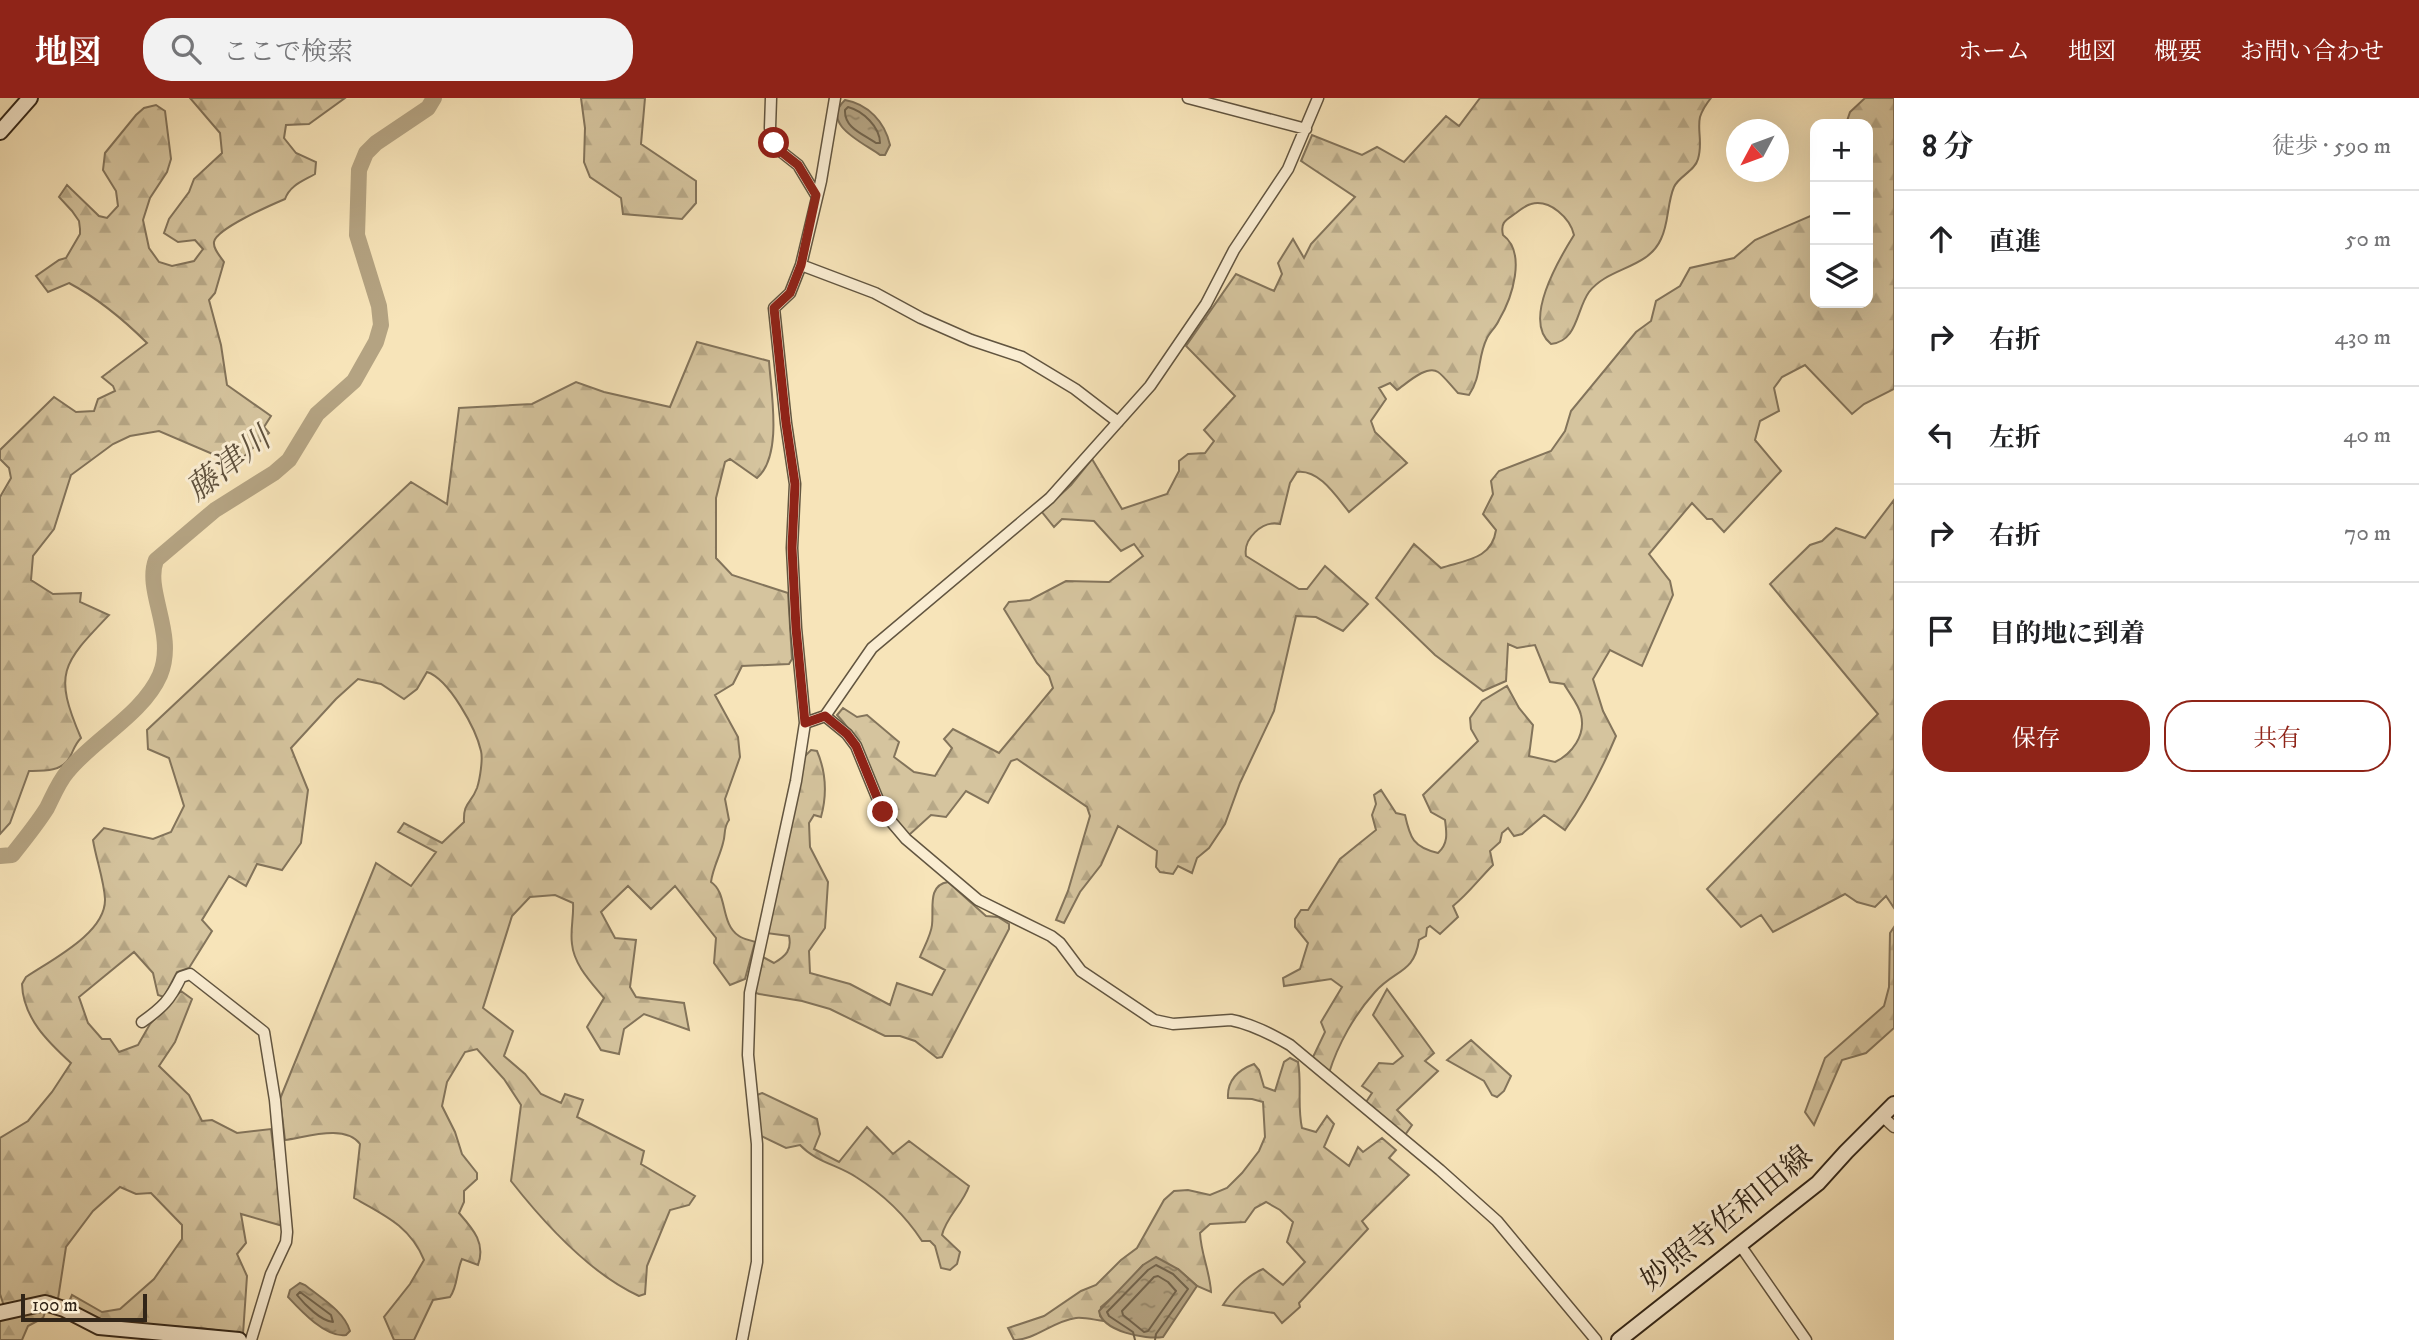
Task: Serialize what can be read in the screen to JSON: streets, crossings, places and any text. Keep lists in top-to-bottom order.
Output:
{
  "streets": {
    "main road": ["妙照寺佐和田線"]
  },
  "water": ["藤津川"],
  "scale_bar": "100 m",
  "north": "bottom left",
  "page": {
    "header": "地図",
    "search": "ここで検索",
    "nav": [
      "ホーム",
      "地図",
      "概要",
      "お問い合わせ"
    ],
    "heading": ["8 分", "徒歩 · 590 m"],
    "map_buttons": ["+", "−"],
    "list": [
      ["直進", "50 m"],
      ["右折", "430 m"],
      ["左折", "40 m"],
      ["右折", "70 m"],
      "目的地に到着"
    ],
    "buttons": ["保存", "共有"],
    "scale": "100 m"
  }
}
